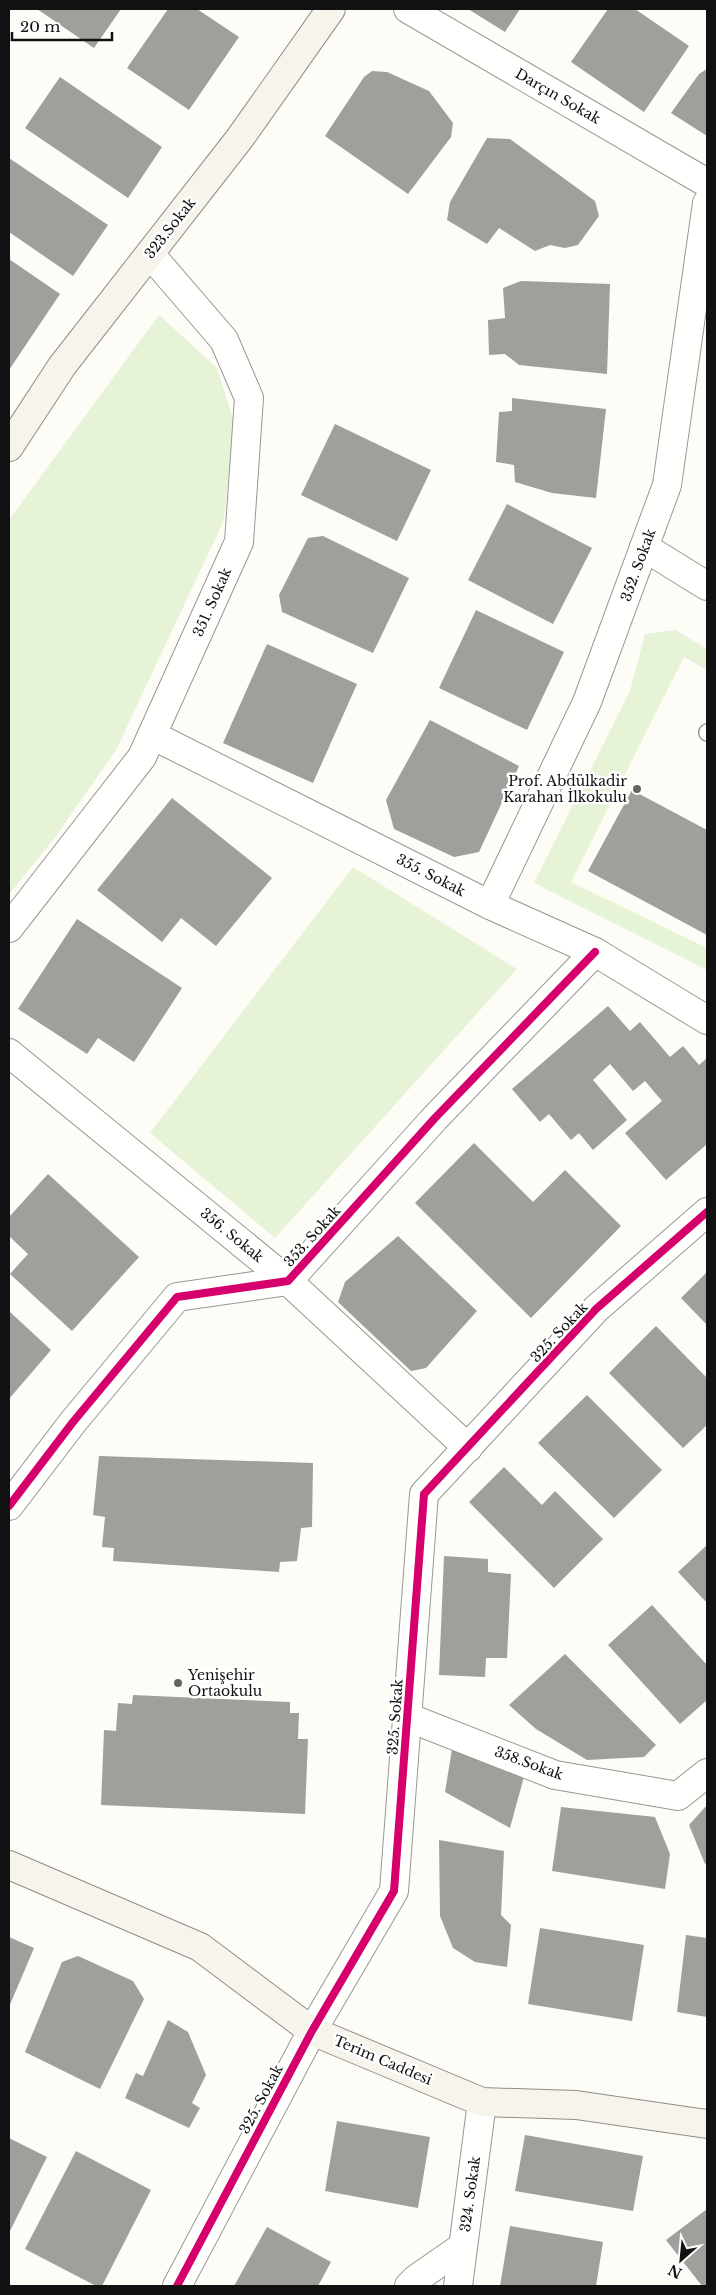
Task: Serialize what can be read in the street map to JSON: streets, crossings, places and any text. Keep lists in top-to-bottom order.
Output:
{
  "streets": {
    "street": [
      "Darçın Sokak",
      "323.Sokak",
      "352. Sokak",
      "351. Sokak",
      "355. Sokak",
      "356. Sokak",
      "353. Sokak",
      "325. Sokak",
      "358.Sokak",
      "Terim Caddesi",
      "324. Sokak"
    ]
  },
  "crossings": [
    ["323.Sokak", "351. Sokak"],
    ["352. Sokak", "355. Sokak"],
    ["351. Sokak", "355. Sokak"],
    ["355. Sokak", "353. Sokak"],
    ["356. Sokak", "353. Sokak"],
    ["356. Sokak", "325. Sokak"],
    ["325. Sokak", "358.Sokak"],
    ["325. Sokak", "Terim Caddesi"],
    ["Terim Caddesi", "324. Sokak"]
  ],
  "places": ["Prof. Abdülkadir Karahan İlkokulu", "Yenişehir Ortaokulu"],
  "scale_bar": "20 m",
  "north": "bottom left"
}
